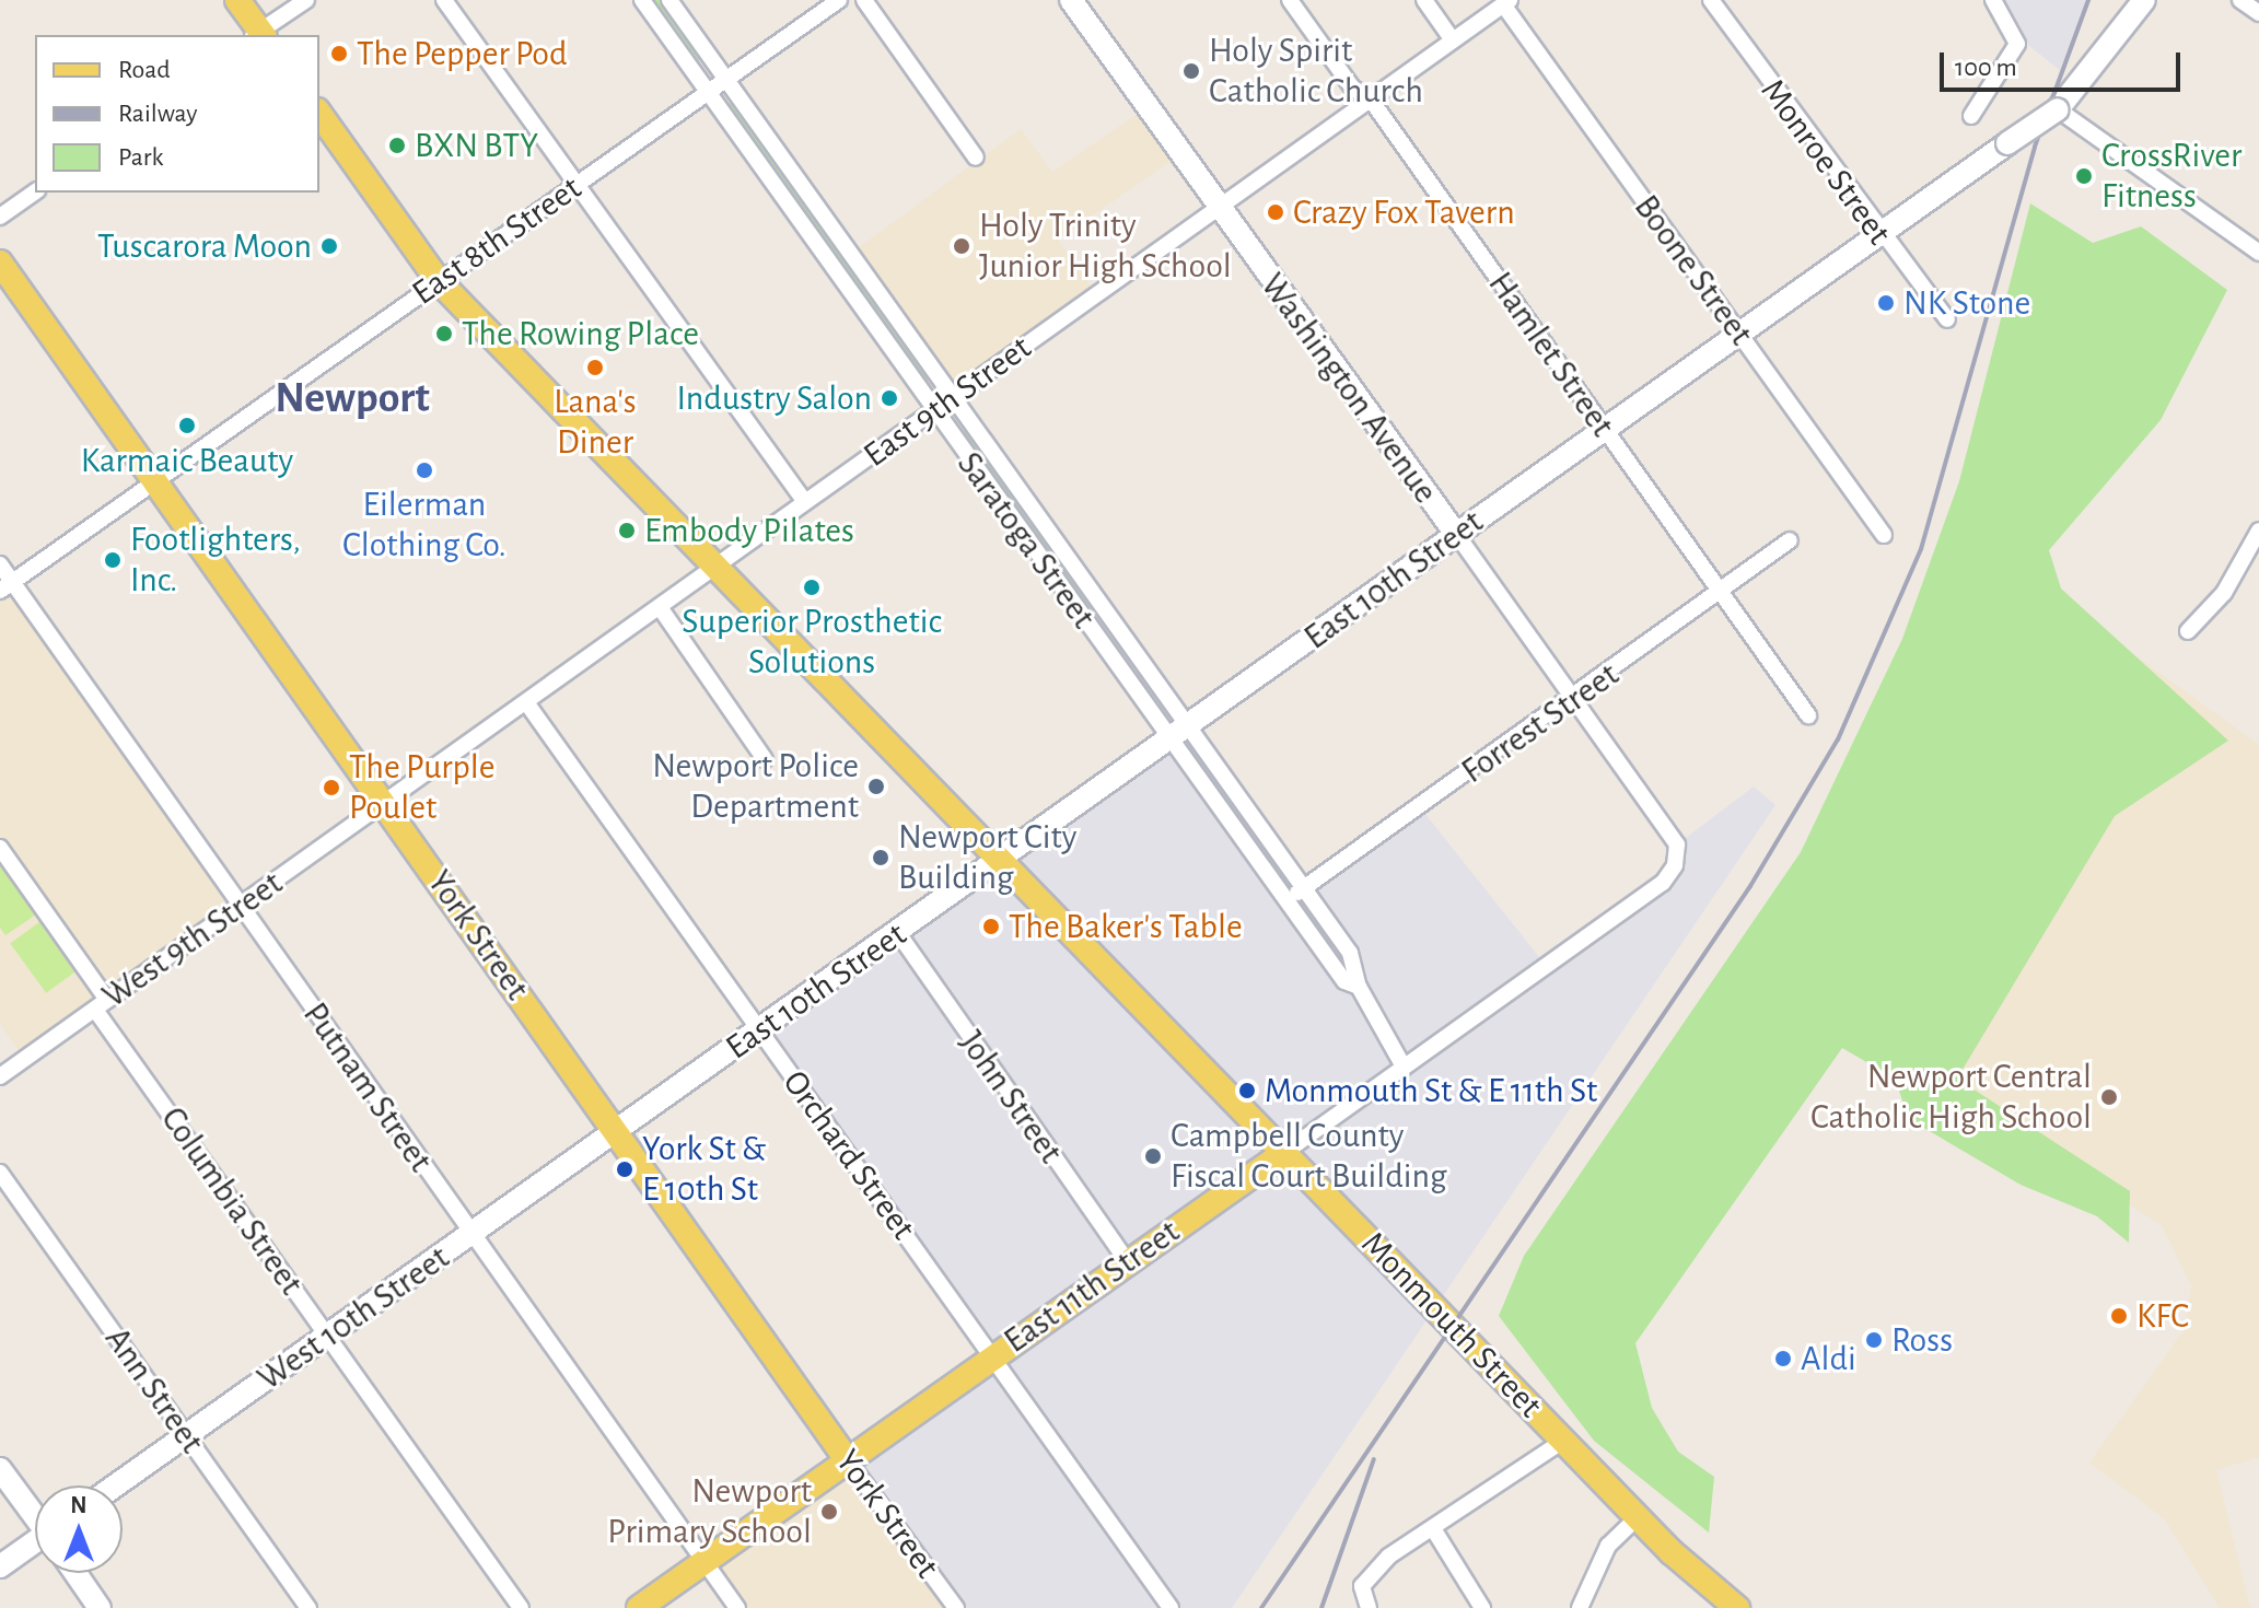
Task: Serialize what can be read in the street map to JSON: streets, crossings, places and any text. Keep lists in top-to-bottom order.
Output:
{
  "streets": {
    "main road": [
      "Washington Avenue",
      "East 10th Street",
      "York Street",
      "East 11th Street",
      "West 10th Street",
      "Monmouth Street"
    ],
    "street": [
      "Monroe Street",
      "East 8th Street",
      "Boone Street",
      "Hamlet Street",
      "East 9th Street",
      "Saratoga Street",
      "Forrest Street",
      "West 9th Street",
      "Putnam Street",
      "John Street",
      "Orchard Street",
      "Columbia Street",
      "Ann Street"
    ]
  },
  "crossings": [
    ["Monroe Street", "East 10th Street"],
    ["East 8th Street", "Saratoga Street"],
    ["East 8th Street", "York Street"],
    ["East 8th Street", "Putnam Street"],
    ["East 8th Street", "Monmouth Street"],
    ["Boone Street", "East 9th Street"],
    ["Boone Street", "East 10th Street"],
    ["Hamlet Street", "East 9th Street"],
    ["Hamlet Street", "East 10th Street"],
    ["Hamlet Street", "Forrest Street"],
    ["Washington Avenue", "East 9th Street"],
    ["Washington Avenue", "East 10th Street"],
    ["Washington Avenue", "Forrest Street"],
    ["Washington Avenue", "East 11th Street"],
    ["East 9th Street", "Saratoga Street"],
    ["East 9th Street", "York Street"],
    ["East 9th Street", "West 9th Street"],
    ["East 9th Street", "Orchard Street"],
    ["East 9th Street", "Monmouth Street"],
    ["Saratoga Street", "East 10th Street"],
    ["Saratoga Street", "Forrest Street"],
    ["Saratoga Street", "East 11th Street"],
    ["East 10th Street", "York Street"],
    ["East 10th Street", "John Street"],
    ["East 10th Street", "Orchard Street"],
    ["East 10th Street", "West 10th Street"],
    ["East 10th Street", "Monmouth Street"],
    ["York Street", "West 9th Street"],
    ["York Street", "East 11th Street"],
    ["York Street", "West 10th Street"],
    ["West 9th Street", "Putnam Street"],
    ["West 9th Street", "Columbia Street"],
    ["Putnam Street", "East 11th Street"],
    ["Putnam Street", "West 10th Street"],
    ["John Street", "East 11th Street"],
    ["Orchard Street", "East 11th Street"],
    ["Columbia Street", "West 10th Street"],
    ["East 11th Street", "Monmouth Street"],
    ["West 10th Street", "Ann Street"]
  ],
  "districts": ["Newport"],
  "places": [
    "The Pepper Pod",
    "Holy Spirit Catholic Church",
    "BXN BTY",
    "CrossRiver Fitness",
    "Crazy Fox Tavern",
    "Tuscarora Moon",
    "Holy Trinity Junior High School",
    "NK Stone",
    "The Rowing Place",
    "Lana's Diner",
    "Industry Salon",
    "Karmaic Beauty",
    "Eilerman Clothing Co.",
    "Embody Pilates",
    "Footlighters, Inc.",
    "Superior Prosthetic Solutions",
    "Newport Police Department",
    "The Purple Poulet",
    "Newport City Building",
    "The Baker's Table",
    "Monmouth St & E 11th St",
    "Newport Central Catholic High School",
    "Campbell County Fiscal Court Building",
    "York St & E 10th St",
    "KFC",
    "Ross",
    "Aldi",
    "Newport Primary School"
  ],
  "legend": ["Road", "Railway", "Park"],
  "scale_bar": "100 m",
  "north": "top"
}
